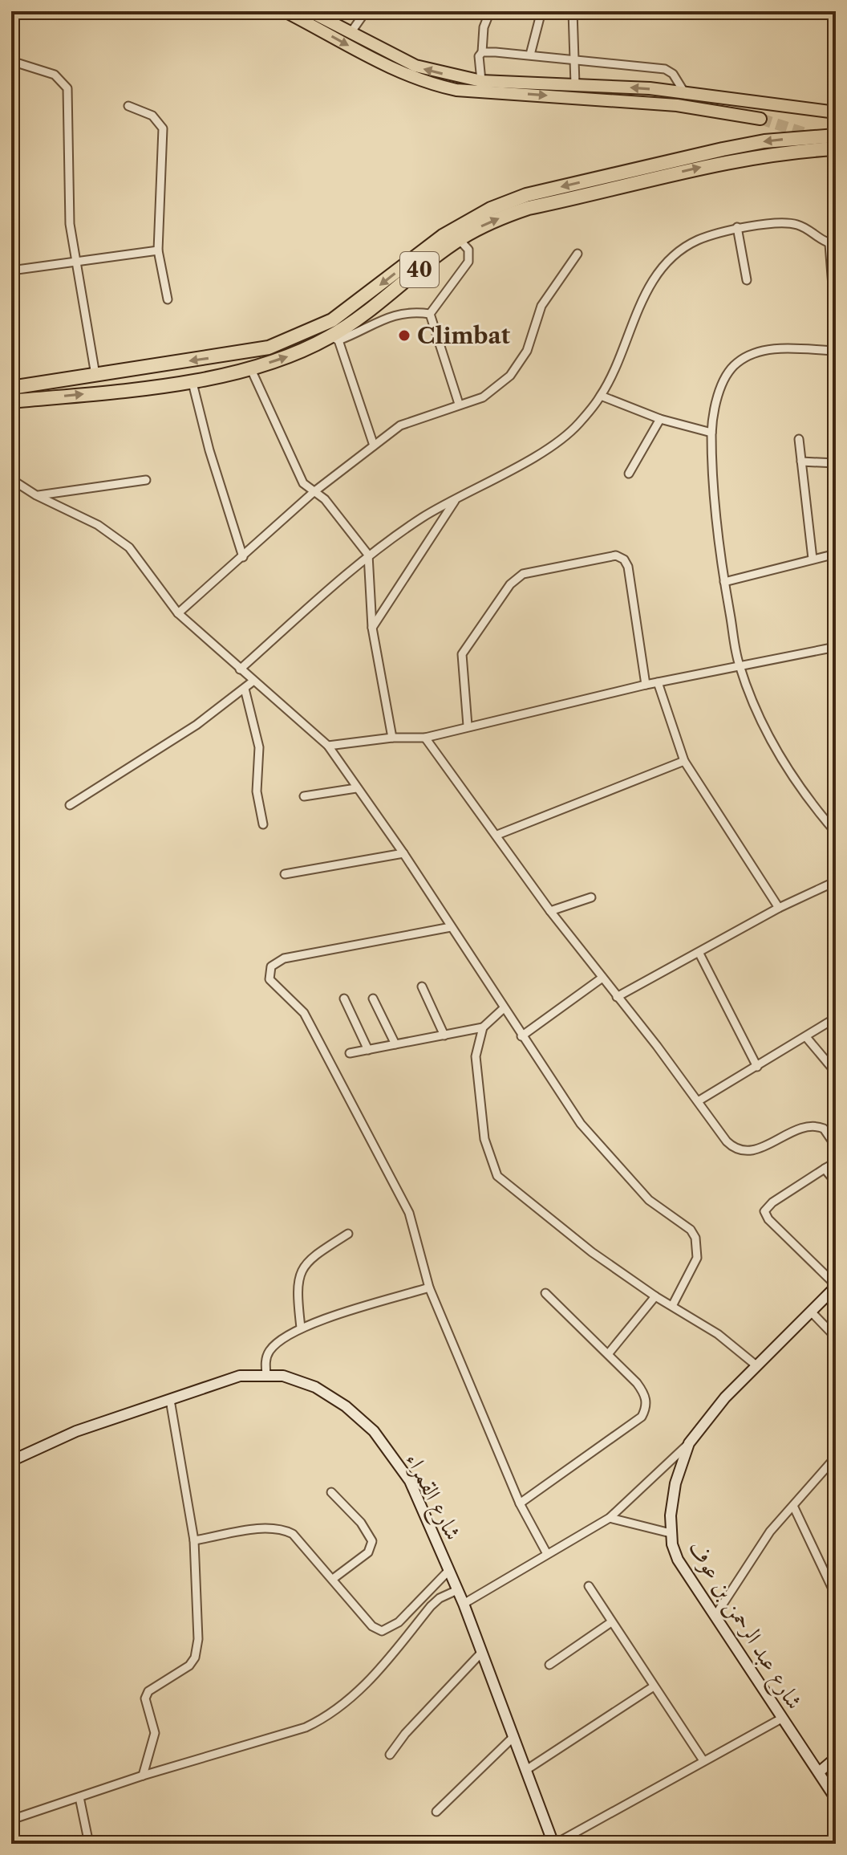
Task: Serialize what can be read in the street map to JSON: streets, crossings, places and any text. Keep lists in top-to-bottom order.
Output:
{
  "streets": {
    "highway": ["40"],
    "street": ["شارع القمراء", "شارع عبد الرحمن بن عوف"]
  },
  "places": ["Climbat"]
}
